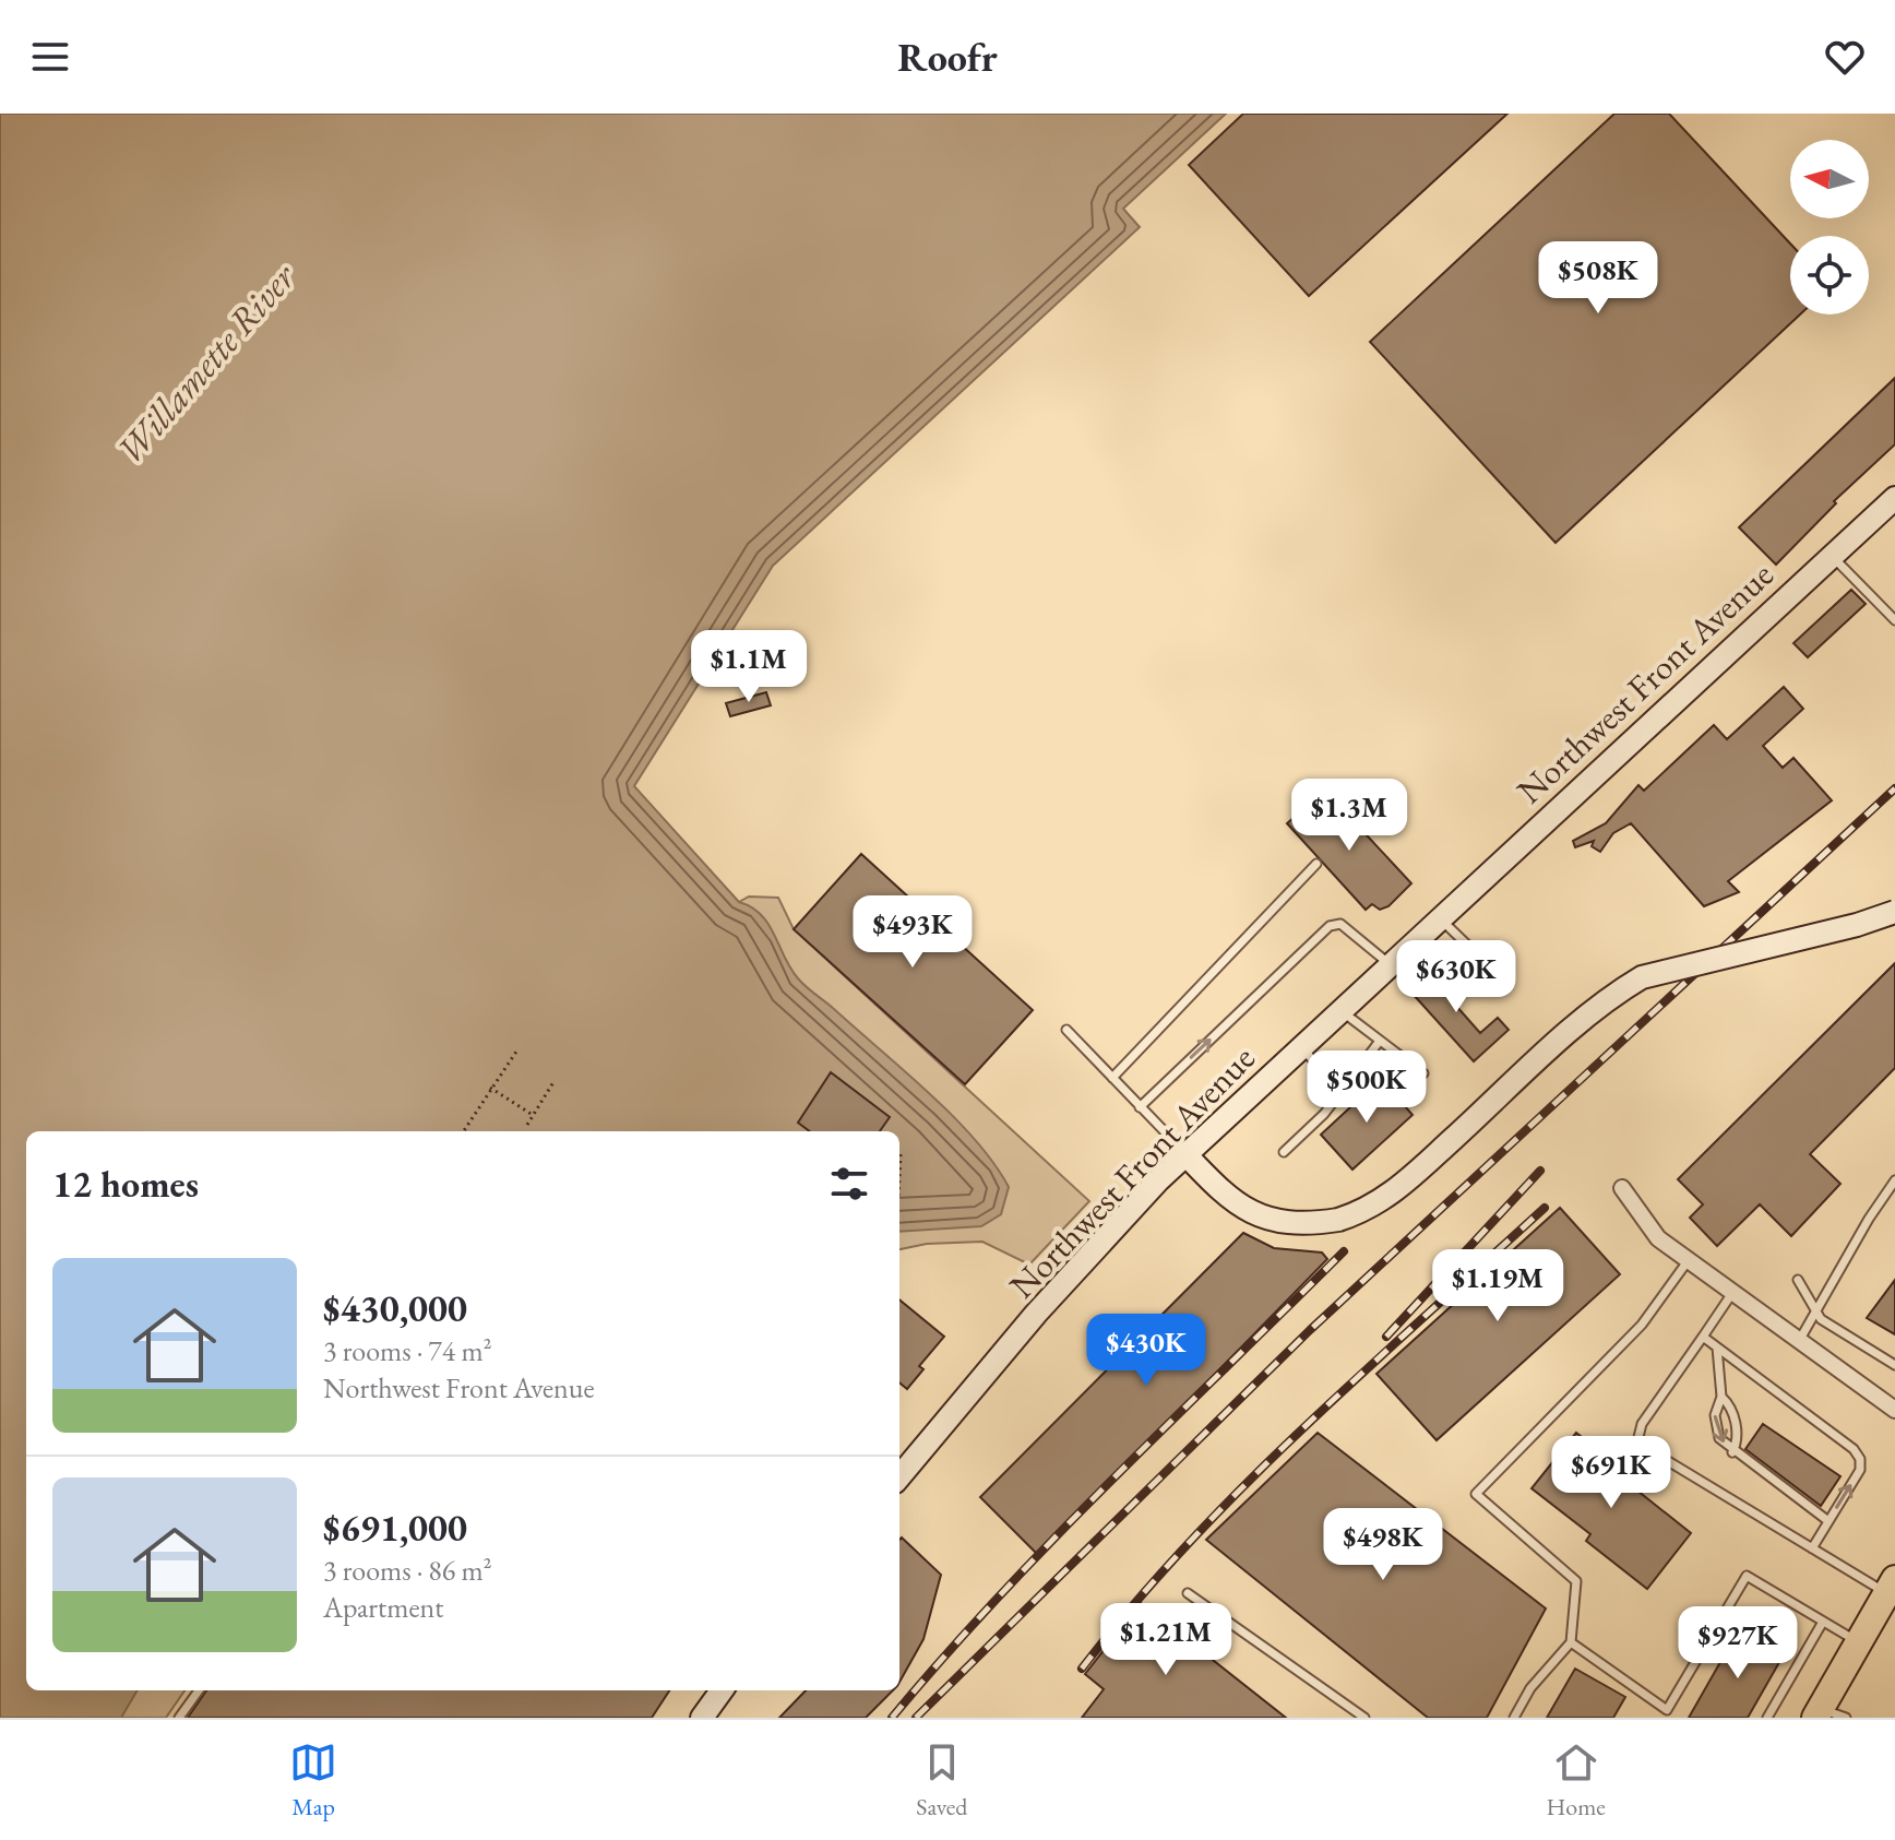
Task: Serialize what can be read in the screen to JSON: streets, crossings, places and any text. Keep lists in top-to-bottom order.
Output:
{
  "streets": {
    "main road": ["Northwest Front Avenue"]
  },
  "water": ["Willamette River"],
  "north": "left",
  "page": {
    "header": "Roofr",
    "price": [
      "$508K",
      "$1.1M",
      "$1.3M",
      "$493K",
      "$630K",
      "$500K",
      "$1.19M",
      "$430K",
      "$691K",
      "$498K",
      "$1.21M",
      "$927K"
    ],
    "heading": "12 homes",
    "list": [
      {
        "name": "$430,000",
        "note": "3 rooms · 74 m² · Northwest Front Avenue"
      },
      {
        "name": "$691,000",
        "note": "3 rooms · 86 m² · Apartment"
      }
    ],
    "tabs": ["Map", "Saved", "Home"]
  }
}
